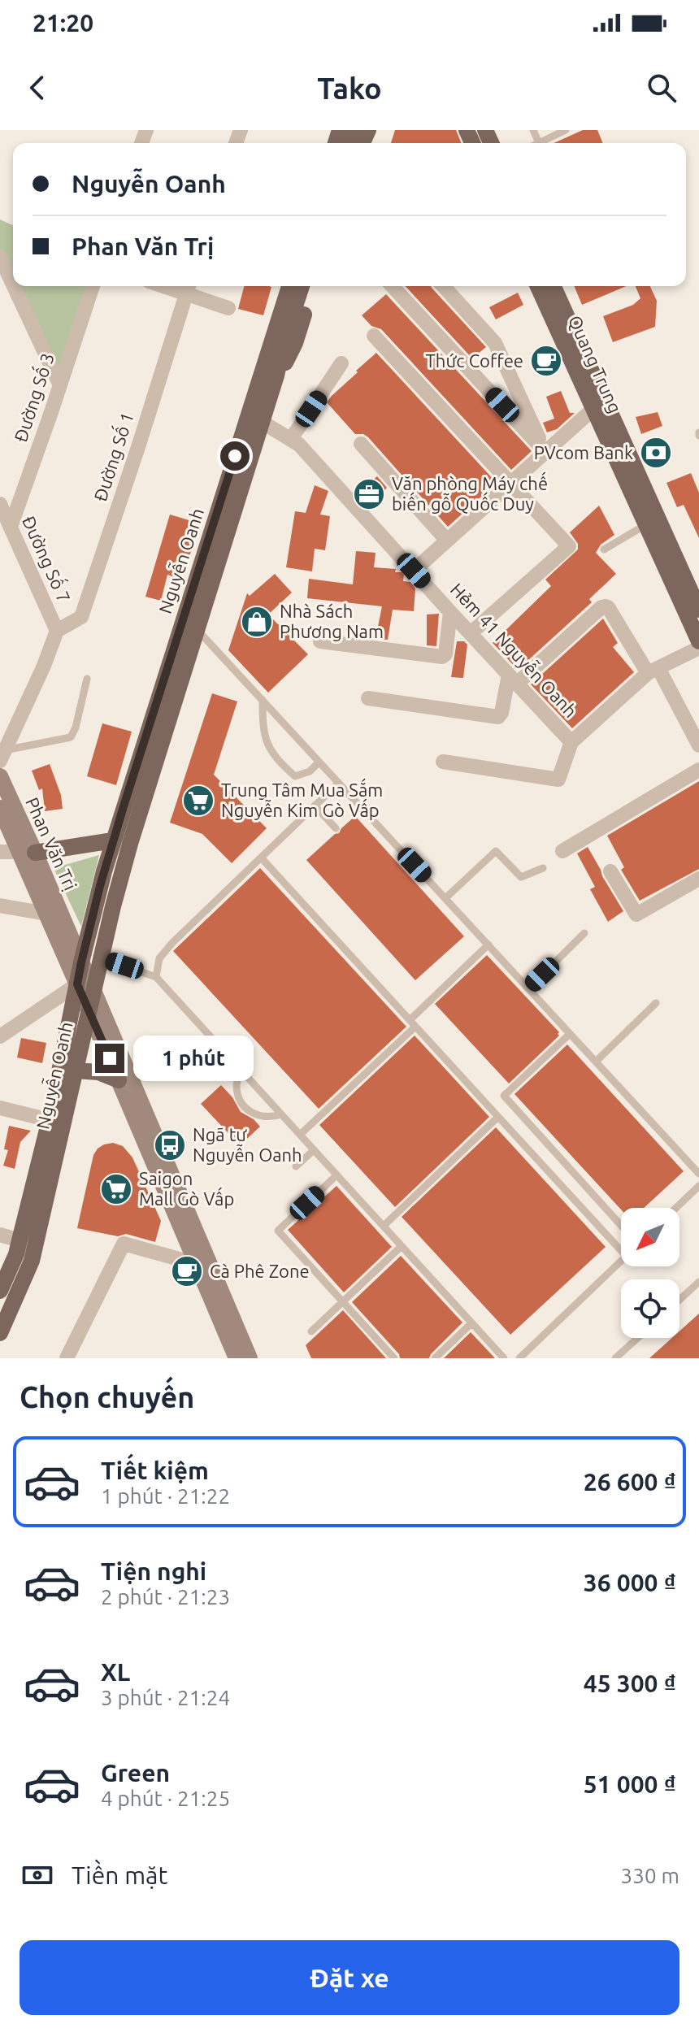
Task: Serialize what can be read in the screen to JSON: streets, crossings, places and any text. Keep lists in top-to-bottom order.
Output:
{
  "streets": {
    "main road": ["Quang Trung", "Nguyễn Oanh", "Phan Văn Trị"],
    "street": [
      "Đường Số 3",
      "Đường Số 1",
      "Đường Số 7",
      "Hẻm 41 Nguyễn Oanh"
    ]
  },
  "crossings": [
    ["Đường Số 3", "Đường Số 7"],
    ["Đường Số 1", "Đường Số 7"],
    ["Nguyễn Oanh", "Hẻm 41 Nguyễn Oanh"],
    ["Nguyễn Oanh", "Phan Văn Trị"]
  ],
  "places": {
    "cafe": ["Thức Coffee", "Cà Phê Zone"],
    "bank": ["PVcom Bank"],
    "office": ["Văn phòng Máy chế biến gỗ Quốc Duy"],
    "shop": ["Nhà Sách Phương Nam"],
    "supermarket": ["Trung Tâm Mua Sắm Nguyễn Kim Gò Vấp", "Saigon Mall Gò Vấp"],
    "bus stop": ["Ngã tư Nguyễn Oanh"]
  },
  "north": "bottom left",
  "page": {
    "status": "21:20",
    "header": "Tako",
    "banner": ["Nguyễn Oanh", "Phan Văn Trị"],
    "bubble": "1 phút",
    "heading": "Chọn chuyến",
    "list": [
      {
        "name": "Tiết kiệm",
        "note": "1 phút · 21:22",
        "value": "26 600 ₫"
      },
      {
        "name": "Tiện nghi",
        "note": "2 phút · 21:23",
        "value": "36 000 ₫"
      },
      {
        "name": "XL",
        "note": "3 phút · 21:24",
        "value": "45 300 ₫"
      },
      {
        "name": "Green",
        "note": "4 phút · 21:25",
        "value": "51 000 ₫"
      }
    ],
    "pay": ["Tiền mặt", "330 m"],
    "buttons": "Đặt xe"
  }
}
